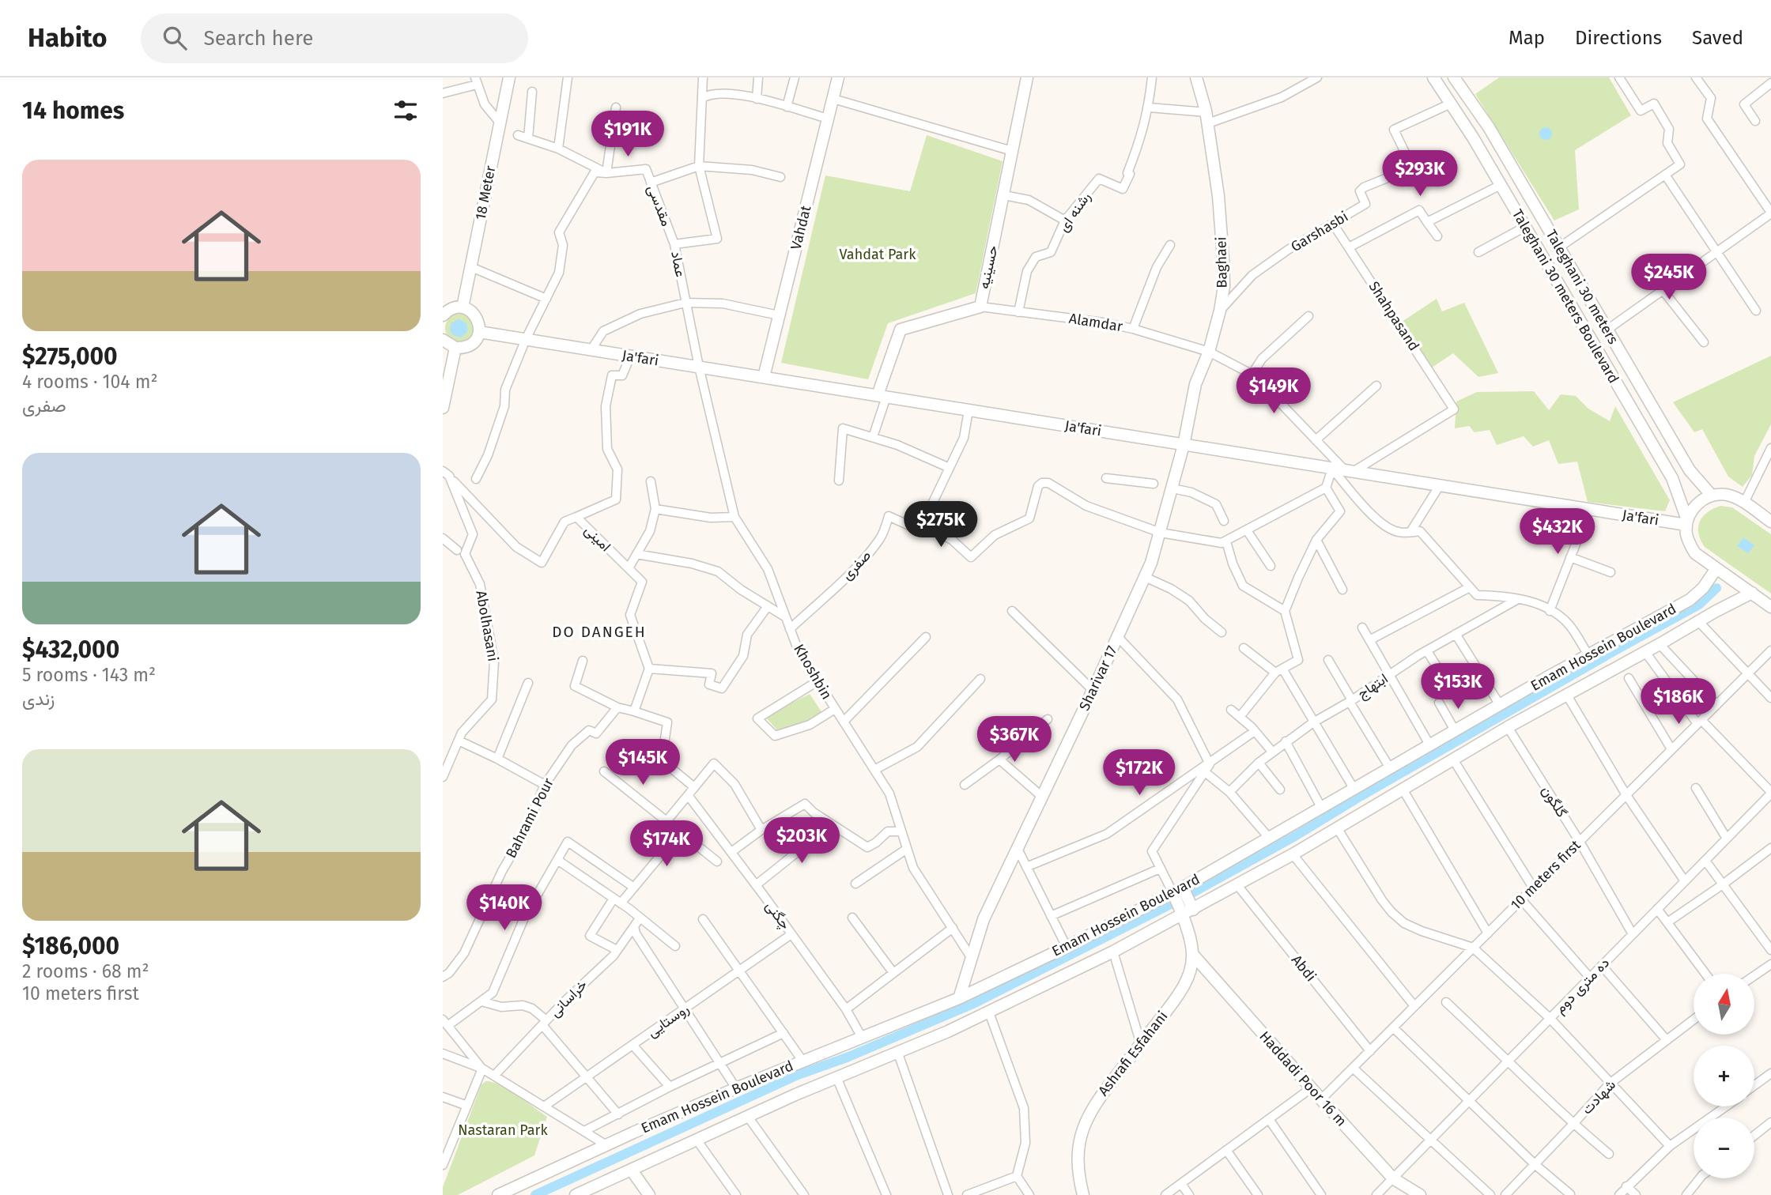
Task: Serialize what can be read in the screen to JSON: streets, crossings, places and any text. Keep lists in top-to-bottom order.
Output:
{
  "streets": {
    "main road": [
      "18 Meter",
      "Vahdat",
      "Baghaei",
      "حسینیه",
      "Taleghani 30 meters",
      "Taleghani 30 meters Boulevard",
      "Ja'fari",
      "Emam Hossein Boulevard",
      "Sharivar 17",
      "Ashrafi Esfahani",
      "Haddadi Poor 16 m"
    ],
    "street": [
      "مقدسی",
      "رشنه ای",
      "Garshasbi",
      "عماد",
      "Shahpasand",
      "Alamdar",
      "امینی",
      "صفری",
      "Abolhasani",
      "Khoshbin",
      "ابتهاج",
      "گلگون",
      "Bahrami Pour",
      "10 meters first",
      "چگنی",
      "Abdi",
      "ده متری دوم",
      "خراسانی",
      "روستایی",
      "شهادت"
    ]
  },
  "crossings": [
    ["مقدسی", "عماد"],
    ["رشنه ای", "Alamdar"],
    ["Vahdat", "Ja'fari"],
    ["Garshasbi", "Baghaei"],
    ["Garshasbi", "Taleghani 30 meters Boulevard"],
    ["Garshasbi", "Shahpasand"],
    ["Baghaei", "Alamdar"],
    ["Baghaei", "Ja'fari"],
    ["Baghaei", "Sharivar 17"],
    ["عماد", "Ja'fari"],
    ["عماد", "Khoshbin"],
    ["حسینیه", "Alamdar"],
    ["حسینیه", "Ja'fari"],
    ["Taleghani 30 meters Boulevard", "Ja'fari"],
    ["Taleghani 30 meters Boulevard", "Emam Hossein Boulevard"],
    ["Shahpasand", "Alamdar"],
    ["Shahpasand", "Ja'fari"],
    ["Alamdar", "Ja'fari"],
    ["Ja'fari", "امینی"],
    ["Ja'fari", "Khoshbin"],
    ["Ja'fari", "Sharivar 17"],
    ["صفری", "Khoshbin"],
    ["Emam Hossein Boulevard", "Sharivar 17"],
    ["Emam Hossein Boulevard", "گلگون"],
    ["Emam Hossein Boulevard", "چگنی"],
    ["Emam Hossein Boulevard", "Abdi"],
    ["Emam Hossein Boulevard", "Ashrafi Esfahani"],
    ["Khoshbin", "Sharivar 17"],
    ["گلگون", "10 meters first"],
    ["گلگون", "ده متری دوم"],
    ["10 meters first", "Abdi"],
    ["10 meters first", "Haddadi Poor 16 m"],
    ["چگنی", "روستایی"],
    ["ده متری دوم", "Haddadi Poor 16 m"],
    ["Ashrafi Esfahani", "Haddadi Poor 16 m"]
  ],
  "districts": ["DO DANGEH"],
  "parks": ["Vahdat Park", "Nastaran Park"],
  "north": "top",
  "page": {
    "header": "Habito",
    "search": "Search here",
    "nav": ["Map", "Directions", "Saved"],
    "heading": "14 homes",
    "price": [
      "$191K",
      "$293K",
      "$245K",
      "$149K",
      "$275K",
      "$432K",
      "$153K",
      "$186K",
      "$367K",
      "$145K",
      "$172K",
      "$203K",
      "$174K",
      "$140K"
    ],
    "list": [
      {
        "name": "$275,000",
        "note": "4 rooms · 104 m² · صفری"
      },
      {
        "name": "$432,000",
        "note": "5 rooms · 143 m² · زندی"
      },
      {
        "name": "$186,000",
        "note": "2 rooms · 68 m² · 10 meters first"
      }
    ],
    "map_buttons": ["+", "−"]
  }
}
